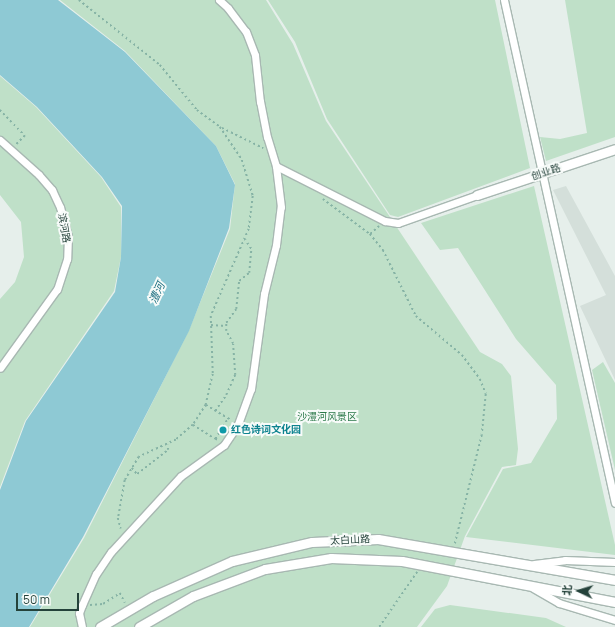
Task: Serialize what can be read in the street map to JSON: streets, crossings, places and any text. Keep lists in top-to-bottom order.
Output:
{
  "streets": {
    "main road": ["创业路", "太白山路"],
    "street": ["滨河路"]
  },
  "water": ["澧河"],
  "parks": ["沙澧河风景区"],
  "places": ["红色诗词文化园"],
  "scale_bar": "50 m",
  "north": "left"
}
